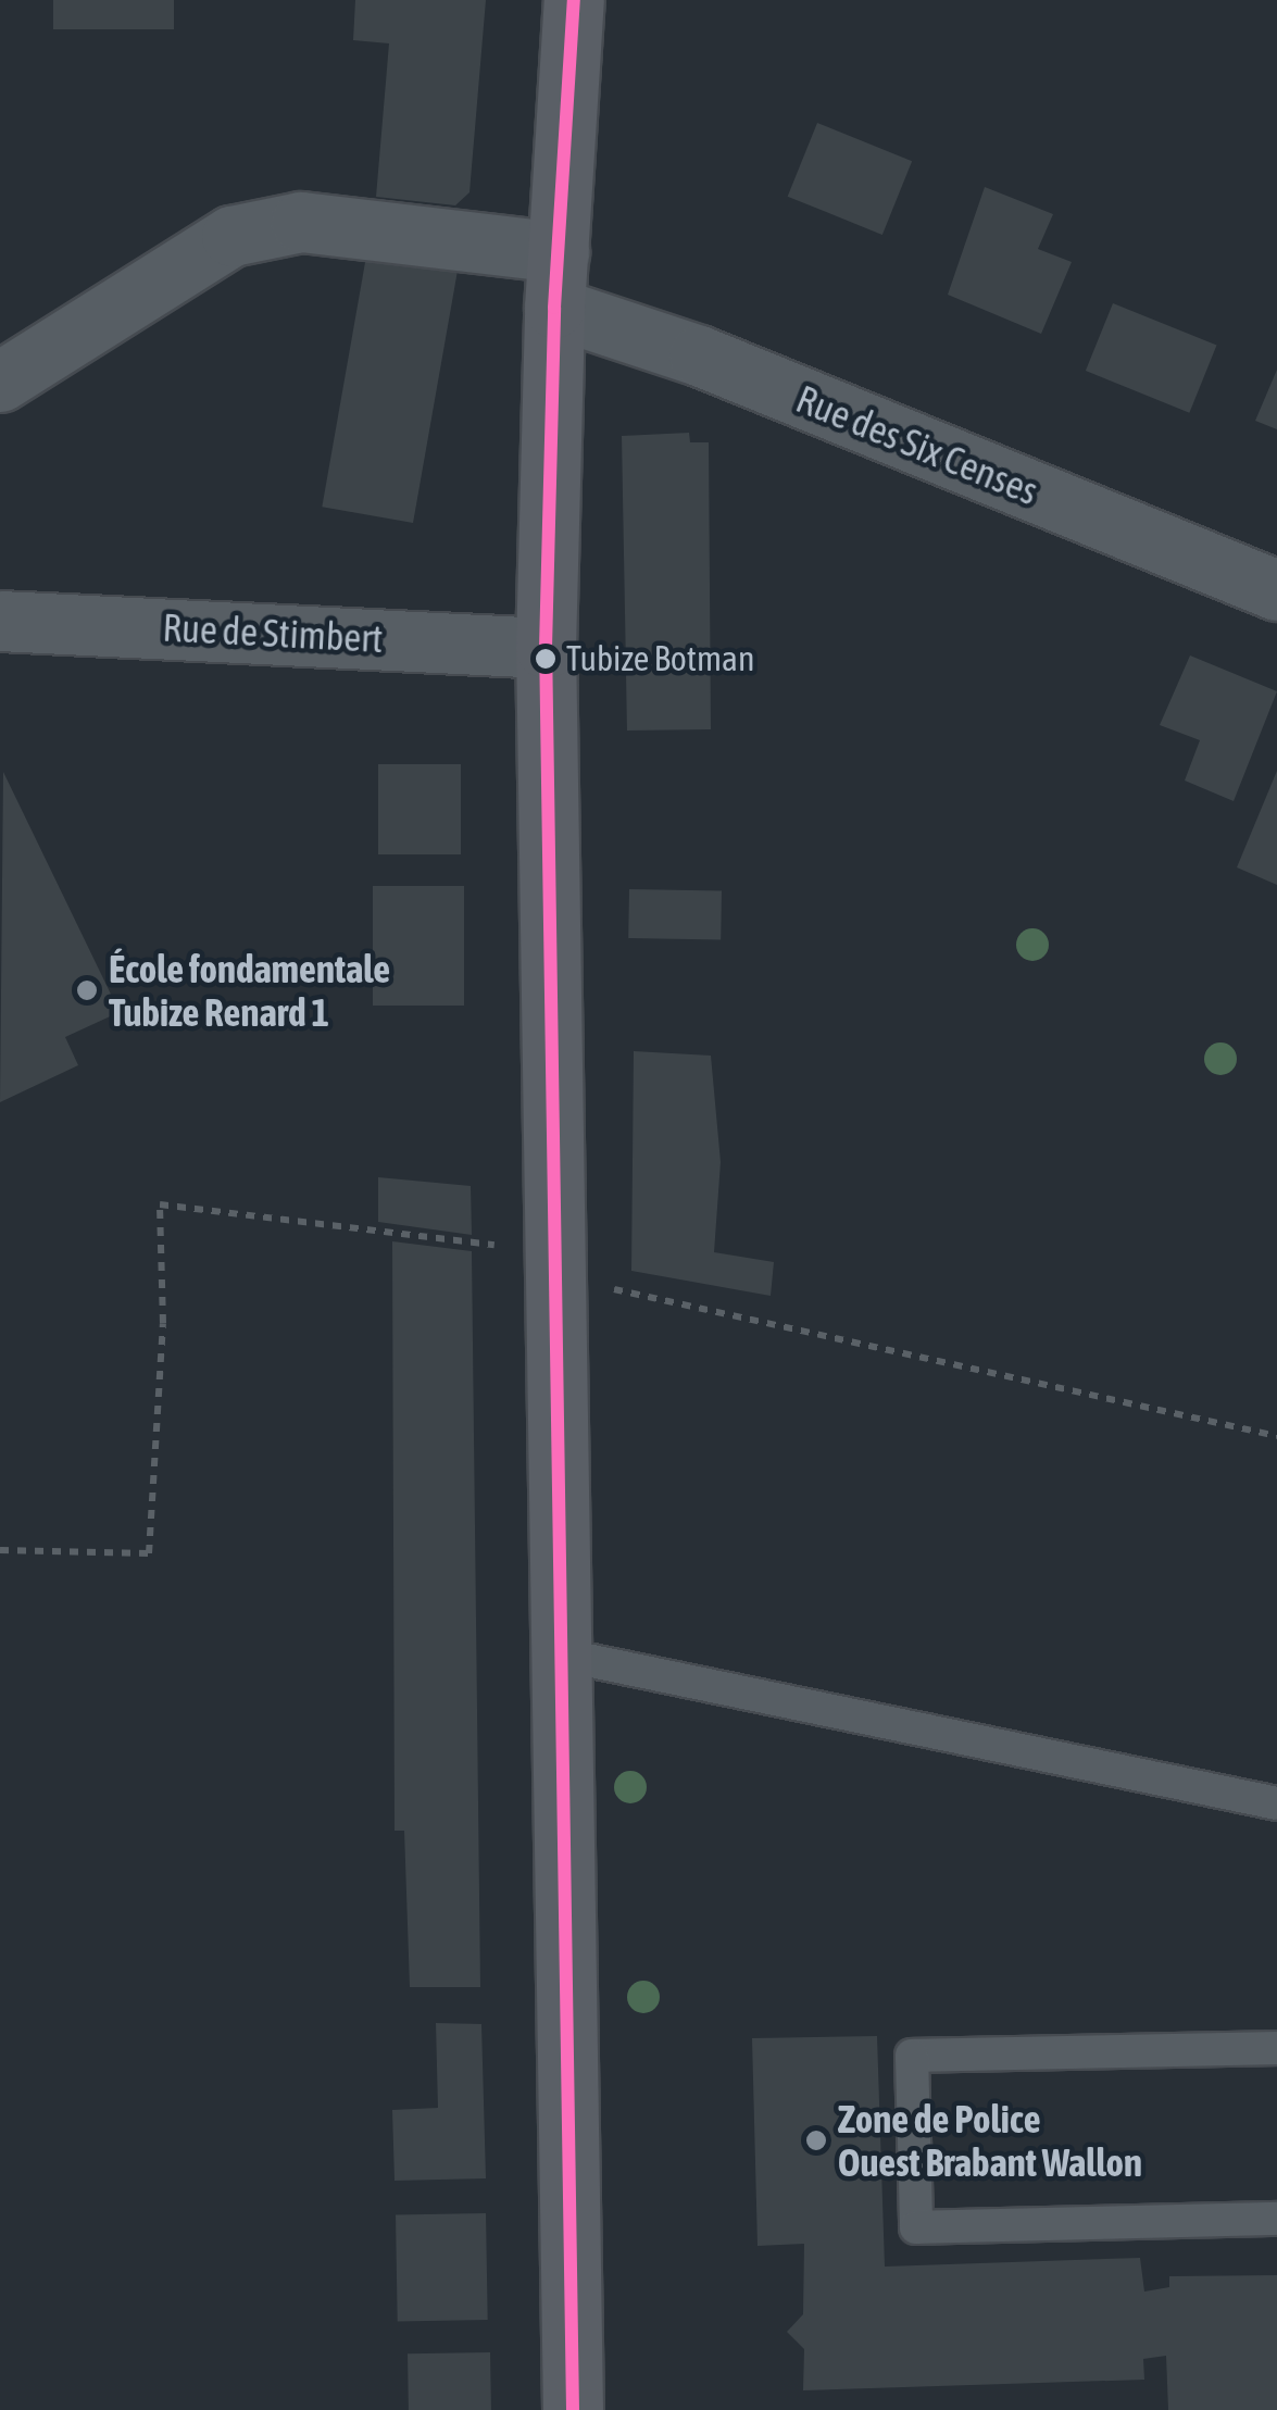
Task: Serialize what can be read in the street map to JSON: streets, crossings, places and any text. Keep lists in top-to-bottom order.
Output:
{
  "streets": {
    "street": ["Rue des Six Censes", "Rue de Stimbert"]
  },
  "places": ["Tubize Botman", "École fondamentale Tubize Renard 1", "Zone de Police Ouest Brabant Wallon"]
}
